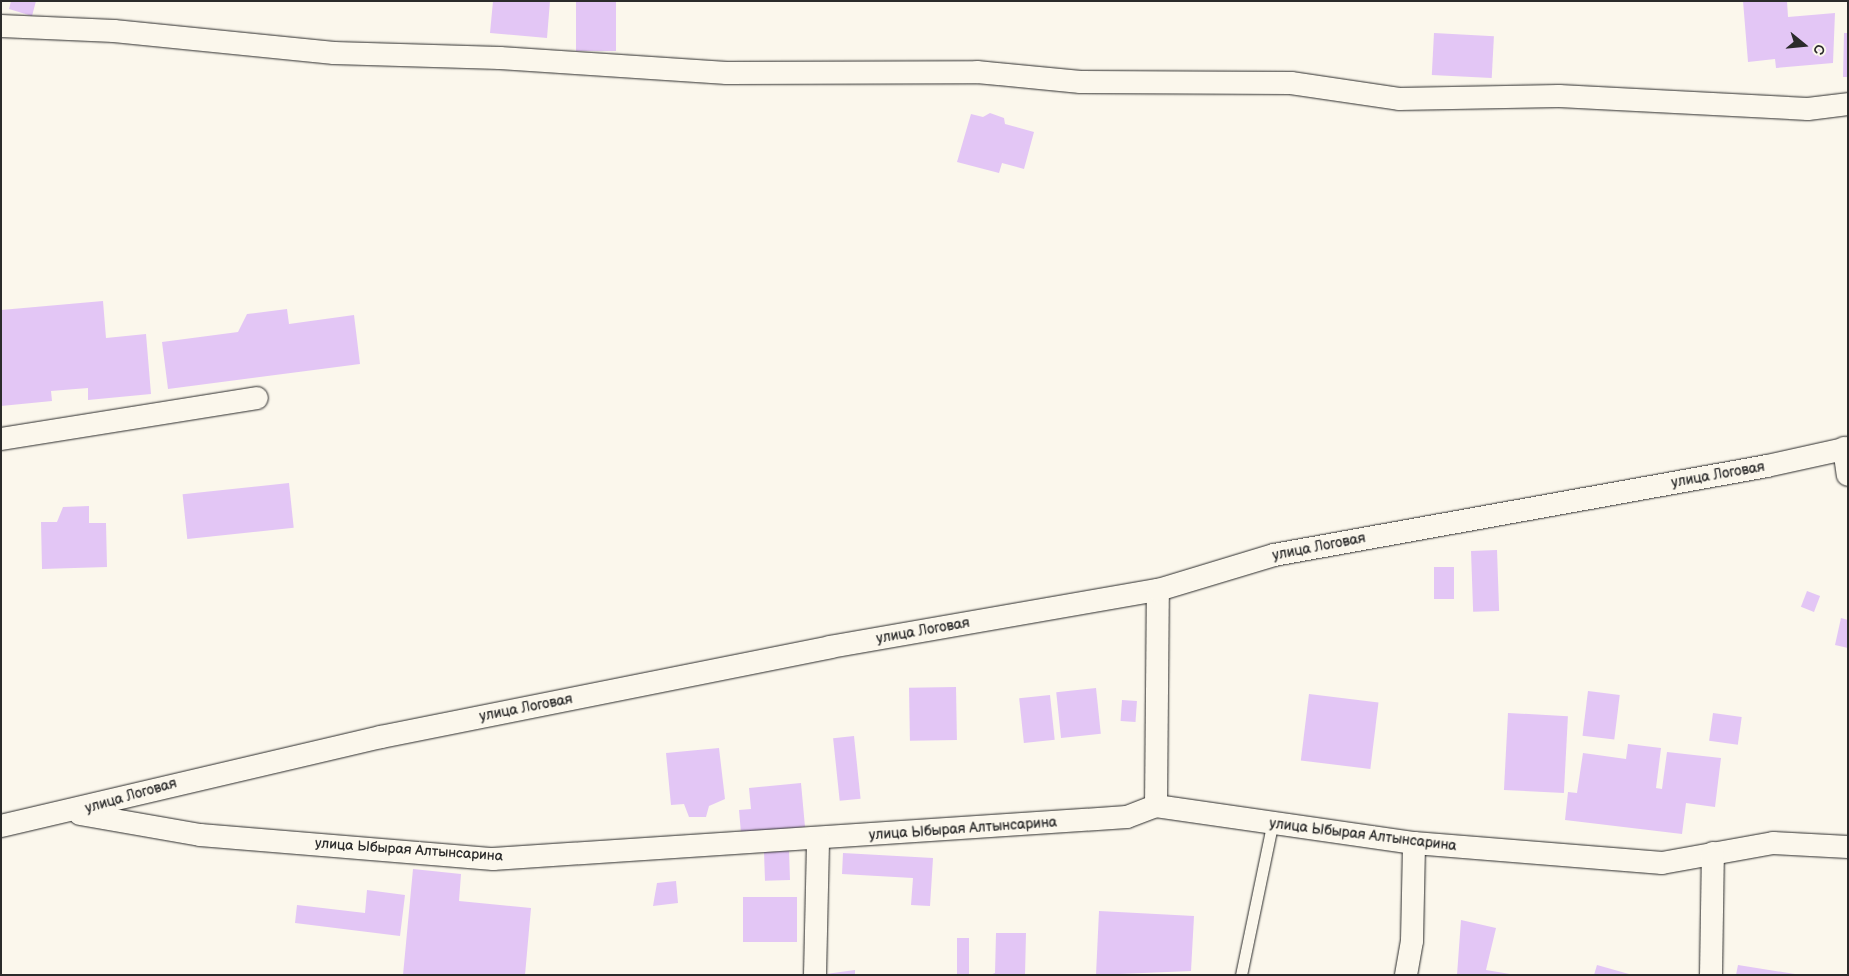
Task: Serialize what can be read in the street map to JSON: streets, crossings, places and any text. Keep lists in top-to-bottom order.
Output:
{
  "streets": {
    "street": ["улица Логовая", "улица Ыбырая Алтынсарина"]
  },
  "crossings": [
    ["улица Логовая", "улица Ыбырая Алтынсарина"]
  ],
  "north": "right"
}
